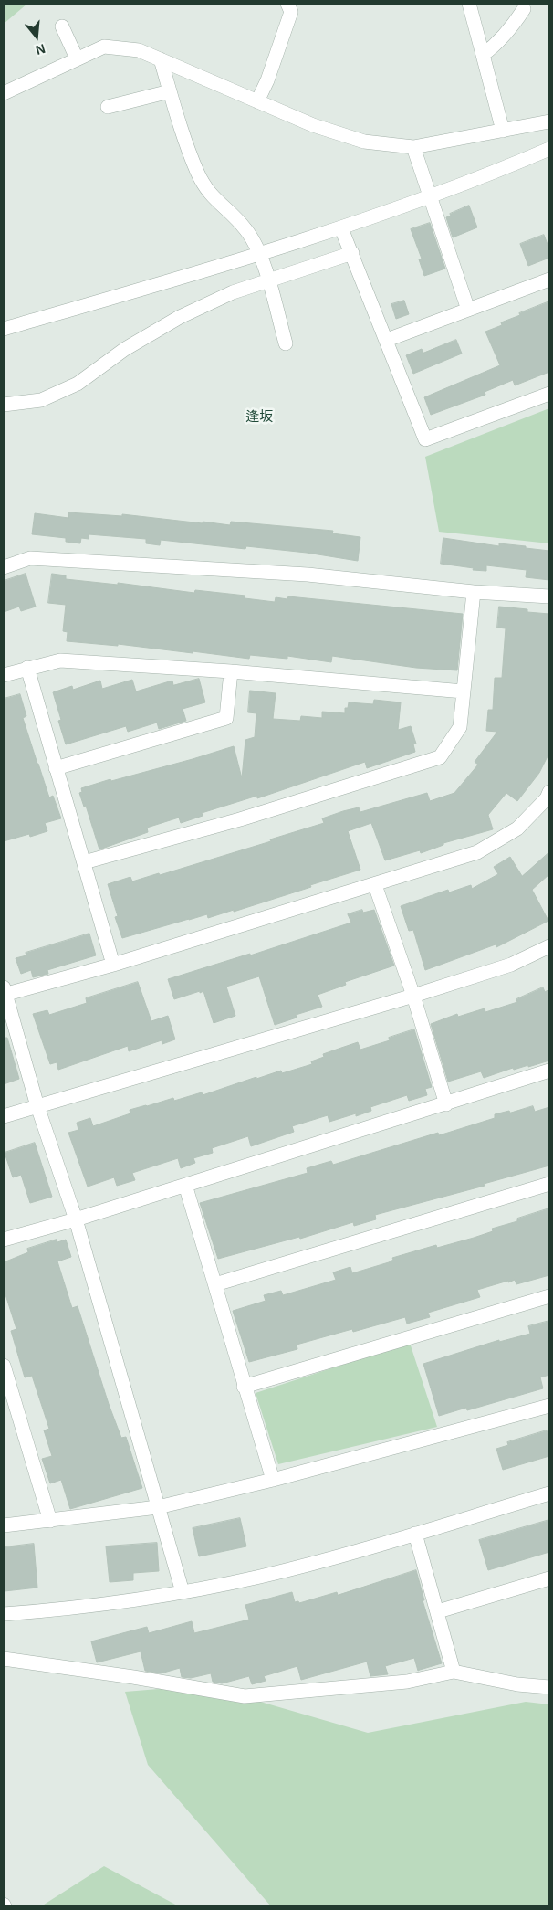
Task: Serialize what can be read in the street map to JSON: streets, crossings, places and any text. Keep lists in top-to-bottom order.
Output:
{
  "districts": ["逢坂"],
  "north": "bottom"
}
